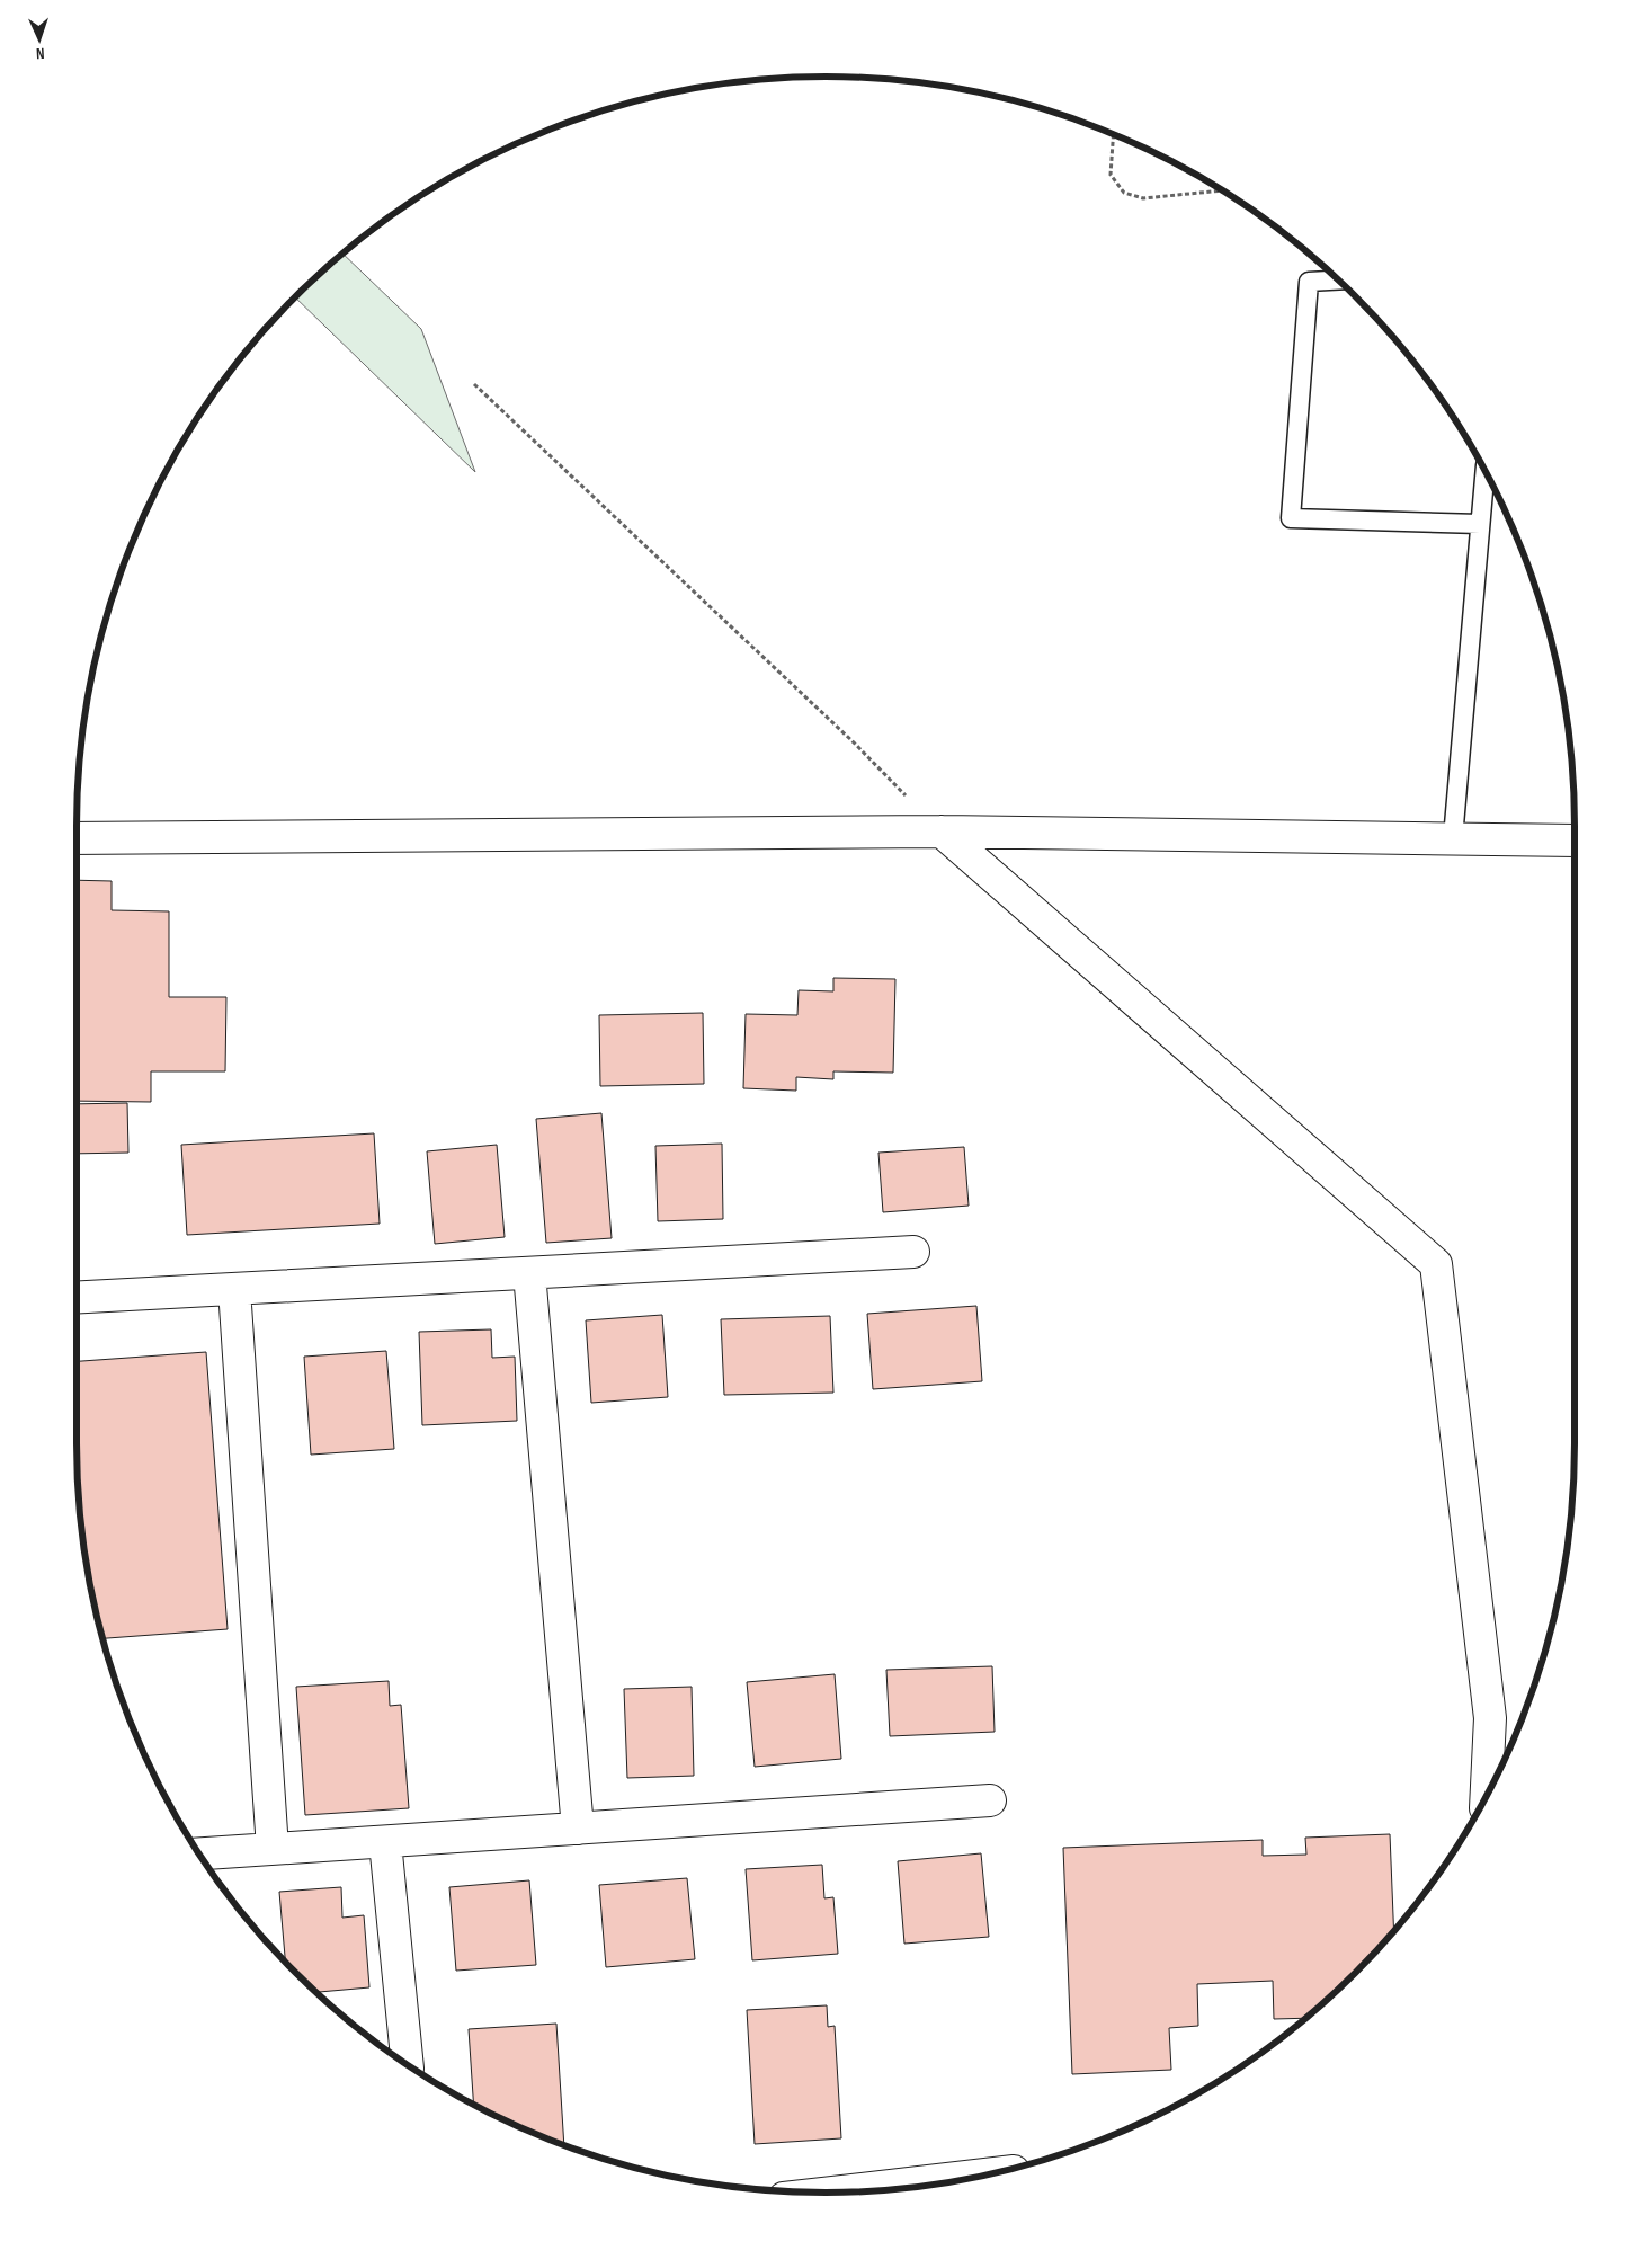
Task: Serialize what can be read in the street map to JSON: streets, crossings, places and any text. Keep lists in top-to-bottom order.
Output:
{
  "north": "bottom"
}
